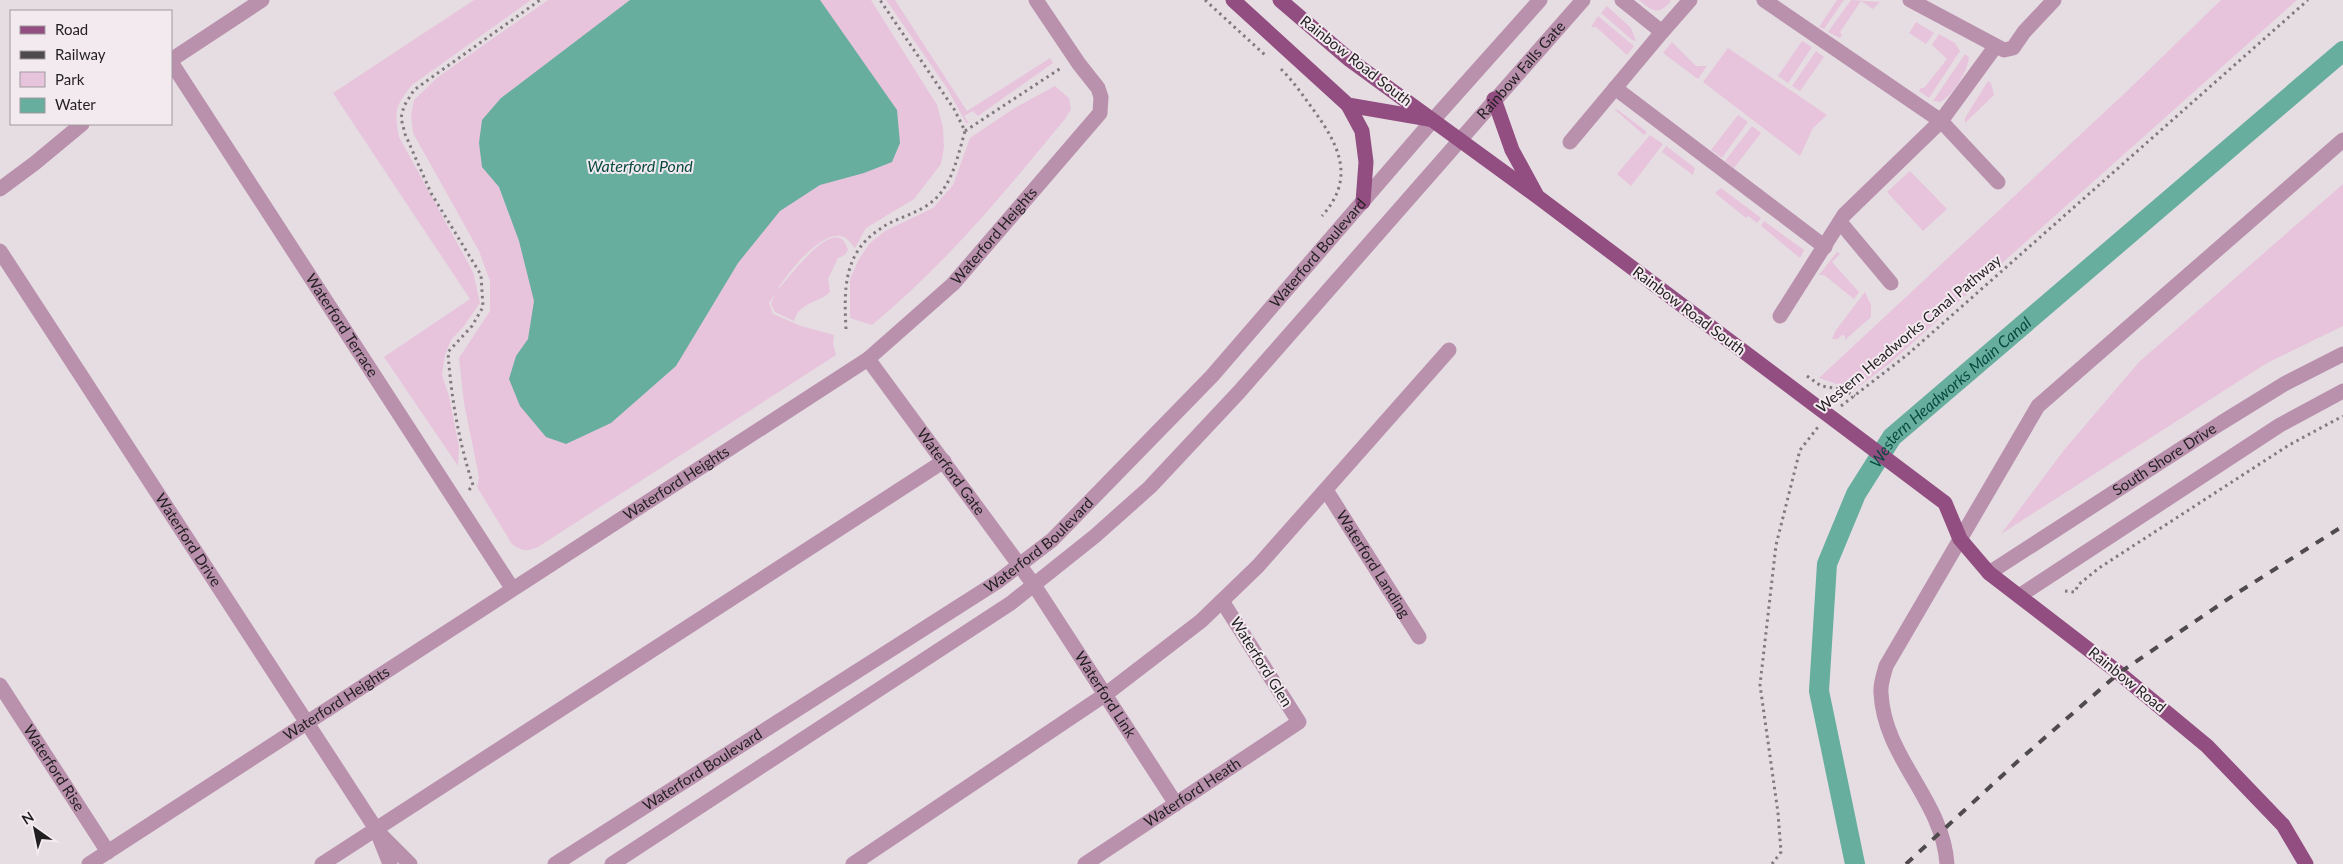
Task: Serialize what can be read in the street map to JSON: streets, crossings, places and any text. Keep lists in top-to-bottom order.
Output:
{
  "streets": {
    "main road": ["Rainbow Road South", "Rainbow Road"],
    "street": [
      "Rainbow Falls Gate",
      "Waterford Heights",
      "Waterford Boulevard",
      "Waterford Terrace",
      "South Shore Drive",
      "Waterford Gate",
      "Waterford Drive",
      "Waterford Landing",
      "Waterford Glen",
      "Waterford Link",
      "Waterford Rise",
      "Waterford Heath"
    ],
    "path": ["Western Headworks Canal Pathway"]
  },
  "crossings": [
    ["Rainbow Road South", "Rainbow Falls Gate"],
    ["Rainbow Road South", "Waterford Boulevard"],
    ["Rainbow Road South", "Western Headworks Canal Pathway"],
    ["Rainbow Road South", "Rainbow Road"],
    ["Rainbow Falls Gate", "Waterford Boulevard"],
    ["Waterford Heights", "Waterford Terrace"],
    ["Waterford Heights", "Waterford Gate"],
    ["Waterford Heights", "Waterford Drive"],
    ["Waterford Heights", "Waterford Rise"],
    ["Waterford Boulevard", "Waterford Gate"],
    ["Waterford Boulevard", "Waterford Link"],
    ["South Shore Drive", "Rainbow Road"],
    ["Waterford Gate", "Waterford Link"],
    ["Waterford Glen", "Waterford Heath"],
    ["Waterford Link", "Waterford Heath"]
  ],
  "water": ["Waterford Pond", "Western Headworks Main Canal"],
  "legend": [
    "Road",
    "Railway",
    "Park",
    "Water"
  ],
  "north": "top left"
}
